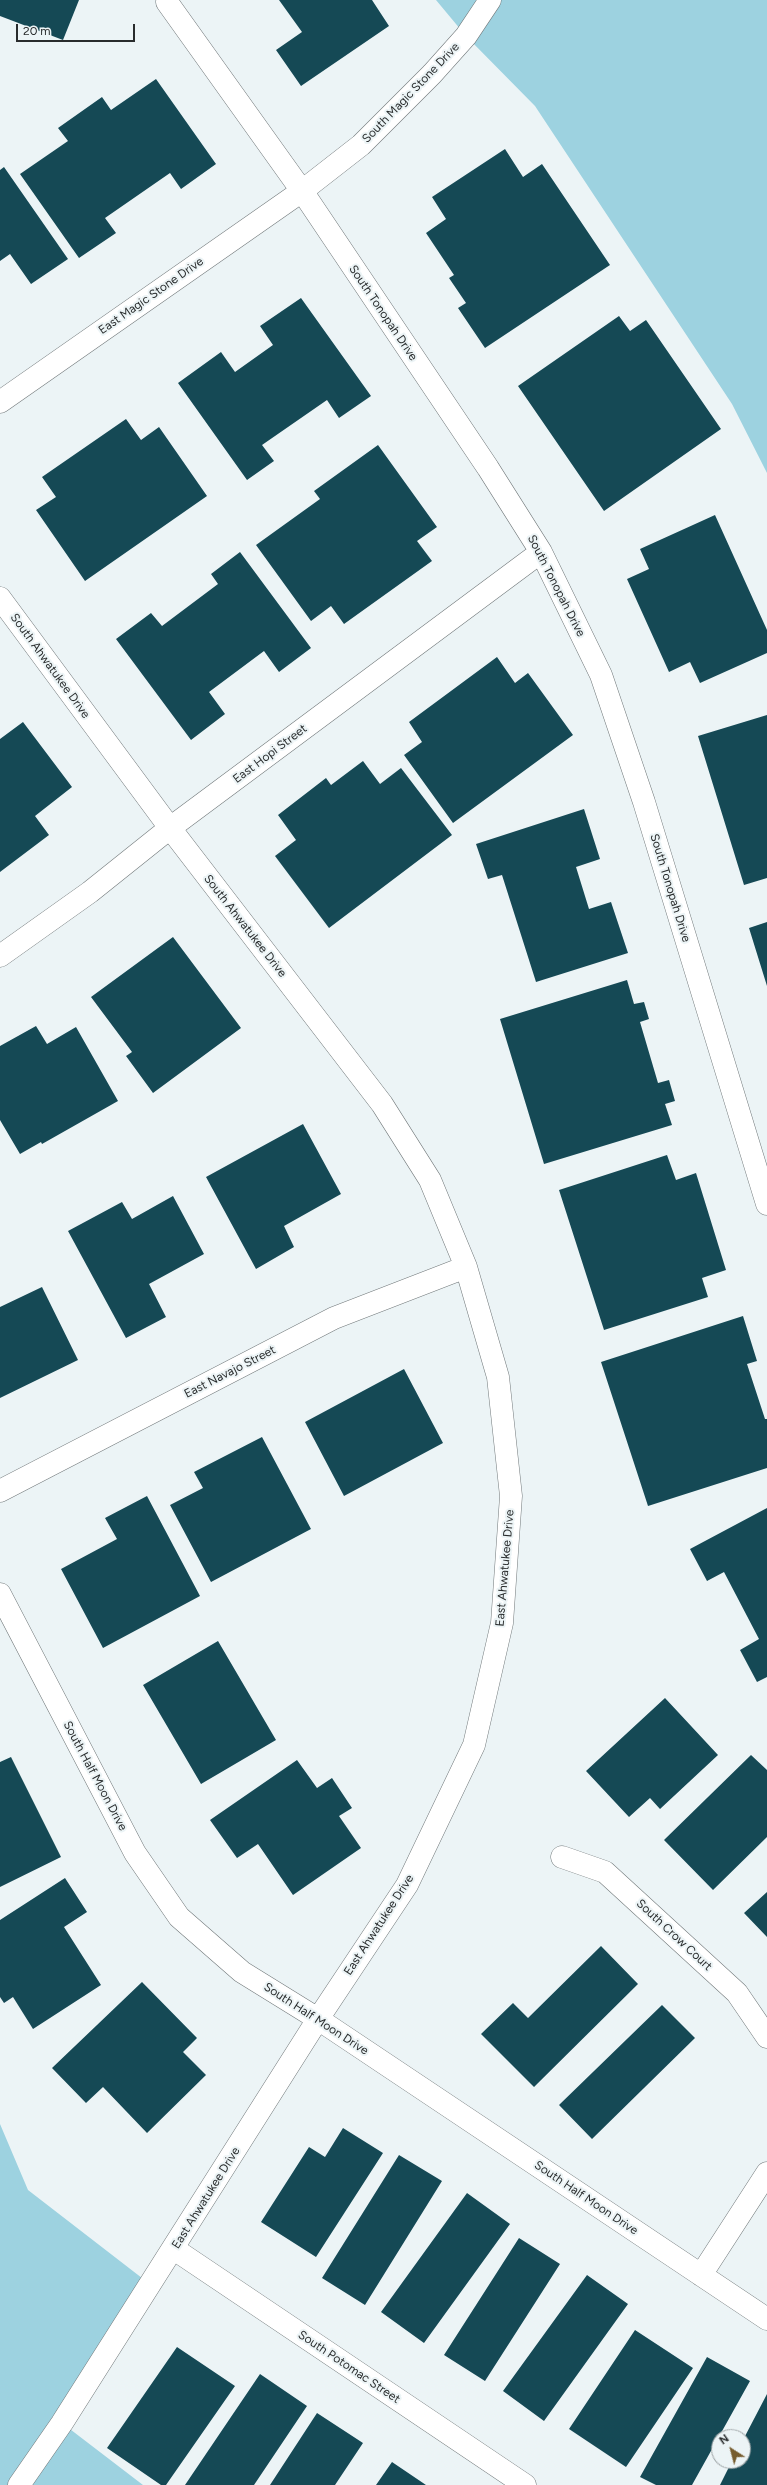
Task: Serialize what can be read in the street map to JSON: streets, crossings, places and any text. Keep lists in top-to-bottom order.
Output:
{
  "streets": {
    "street": [
      "South Magic Stone Drive",
      "East Magic Stone Drive",
      "South Tonopah Drive",
      "South Ahwatukee Drive",
      "East Hopi Street",
      "East Navajo Street",
      "East Ahwatukee Drive",
      "South Half Moon Drive",
      "South Crow Court",
      "South Potomac Street"
    ]
  },
  "crossings": [
    ["South Magic Stone Drive", "East Magic Stone Drive"],
    ["South Magic Stone Drive", "South Tonopah Drive"],
    ["East Magic Stone Drive", "South Tonopah Drive"],
    ["South Tonopah Drive", "East Hopi Street"],
    ["South Ahwatukee Drive", "East Hopi Street"],
    ["South Ahwatukee Drive", "East Navajo Street"],
    ["South Ahwatukee Drive", "East Ahwatukee Drive"],
    ["East Navajo Street", "East Ahwatukee Drive"],
    ["East Ahwatukee Drive", "South Half Moon Drive"],
    ["East Ahwatukee Drive", "South Potomac Street"]
  ],
  "scale_bar": "20 m",
  "north": "top left"
}
